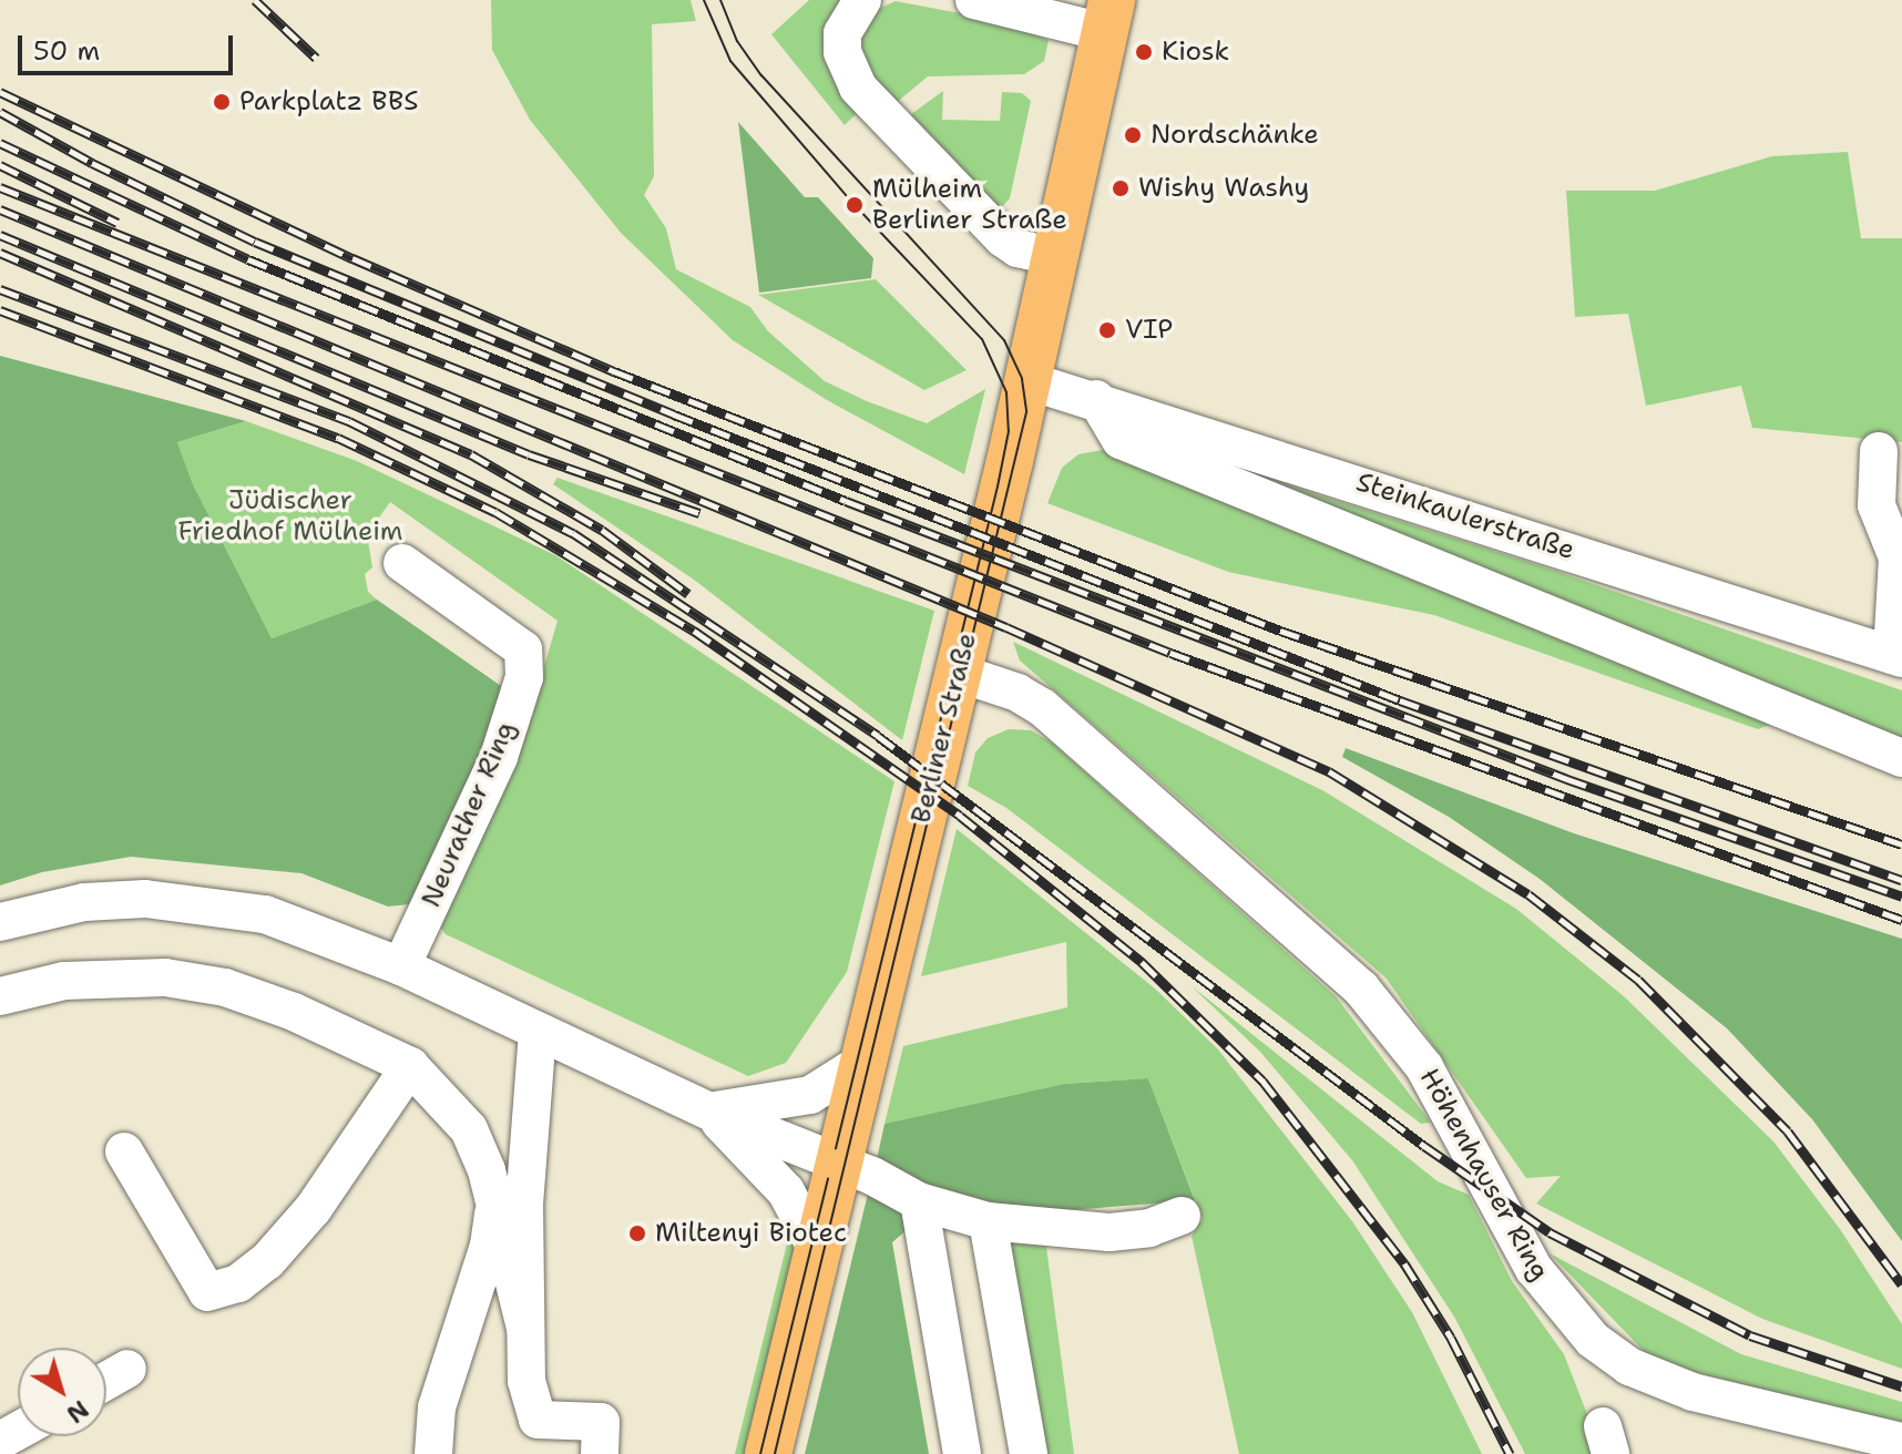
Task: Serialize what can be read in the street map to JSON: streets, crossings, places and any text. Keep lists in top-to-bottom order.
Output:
{
  "streets": {
    "main road": ["Berliner Straße"],
    "street": ["Steinkaulerstraße", "Neurather Ring", "Höhenhauser Ring"]
  },
  "crossings": [
    ["Steinkaulerstraße", "Berliner Straße"],
    ["Berliner Straße", "Höhenhauser Ring"]
  ],
  "parks": ["Jüdischer Friedhof Mülheim"],
  "places": [
    "Kiosk",
    "Parkplatz BBS",
    "Nordschänke",
    "Wishy Washy",
    "Mülheim Berliner Straße",
    "VIP",
    "Miltenyi Biotec"
  ],
  "scale_bar": "50 m",
  "north": "bottom right"
}
